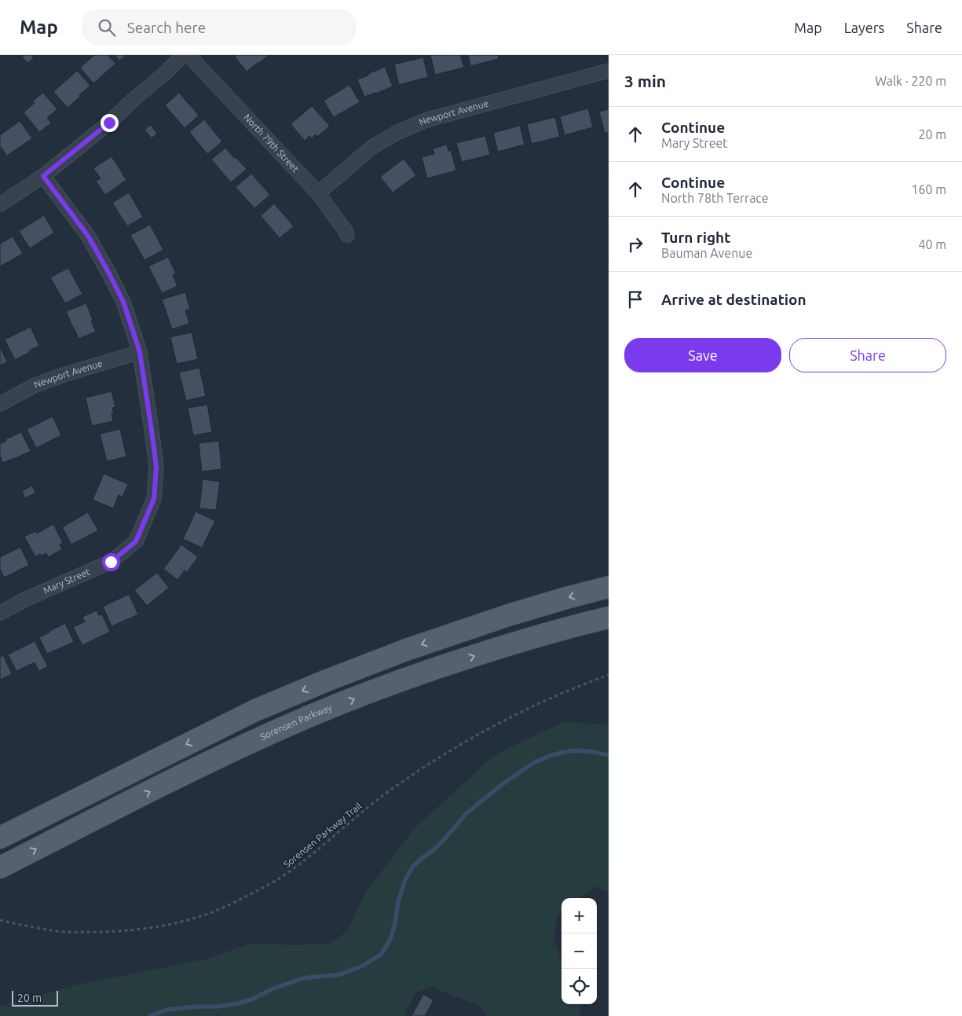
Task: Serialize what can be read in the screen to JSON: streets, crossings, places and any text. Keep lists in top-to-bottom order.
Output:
{
  "streets": {
    "main road": ["Sorensen Parkway"],
    "street": ["Newport Avenue", "North 79th Street", "Mary Street"],
    "path": ["Sorensen Parkway Trail"]
  },
  "crossings": [
    ["Newport Avenue", "North 79th Street"],
    ["Newport Avenue", "Mary Street"]
  ],
  "scale_bar": "20 m",
  "page": {
    "header": "Map",
    "search": "Search here",
    "nav": ["Map", "Layers", "Share"],
    "heading": ["3 min", "Walk · 220 m"],
    "list": [
      ["Continue", "Mary Street", "20 m"],
      ["Continue", "North 78th Terrace", "160 m"],
      ["Turn right", "Bauman Avenue", "40 m"],
      "Arrive at destination"
    ],
    "buttons": ["Save", "Share"],
    "map_buttons": ["+", "−"],
    "scale": "20 m"
  }
}
